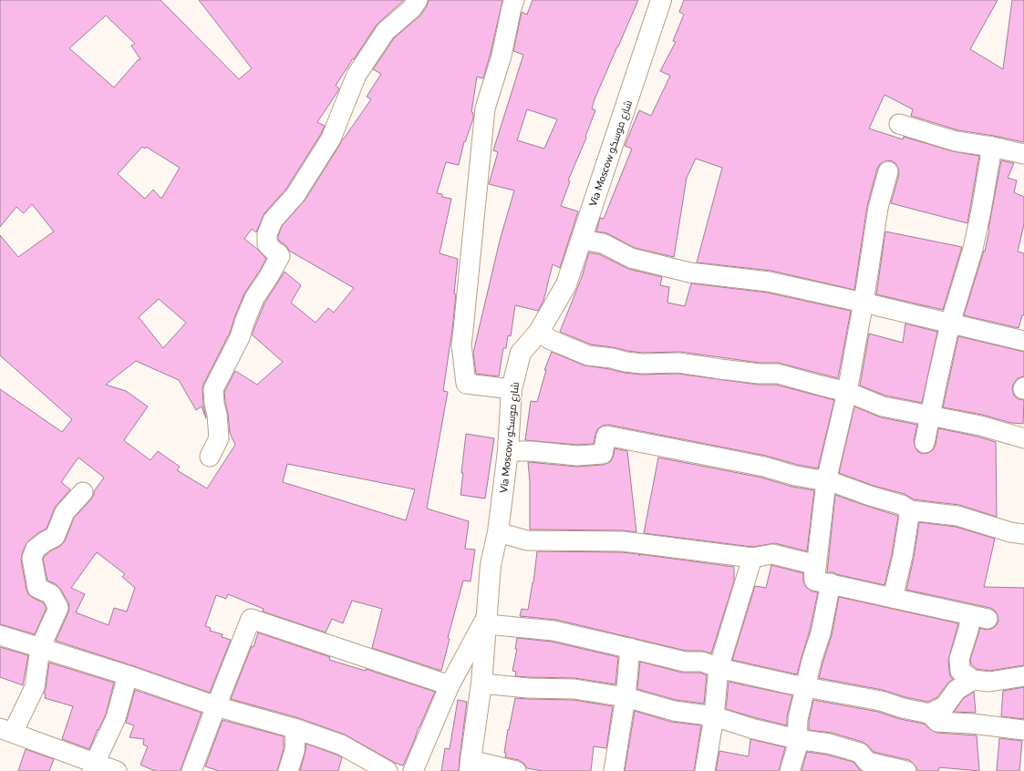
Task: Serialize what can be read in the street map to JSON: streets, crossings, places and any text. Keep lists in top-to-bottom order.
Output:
{
  "streets": {
    "main road": ["Via Moscow شارع موسكو"]
  }
}
